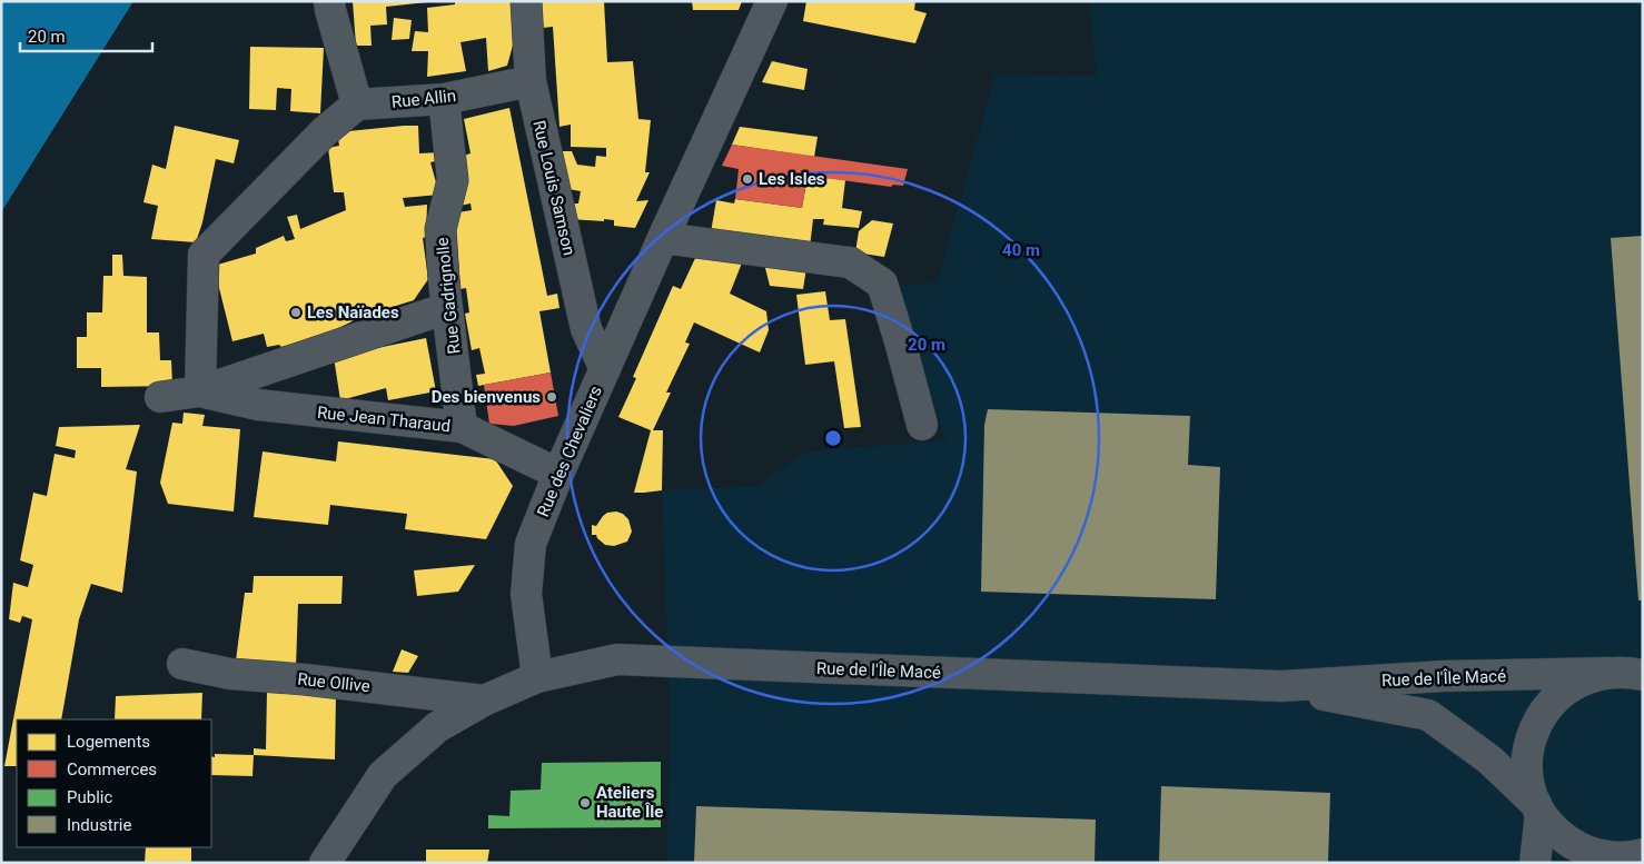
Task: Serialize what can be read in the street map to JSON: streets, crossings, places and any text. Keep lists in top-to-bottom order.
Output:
{
  "streets": {
    "street": [
      "Rue Allin",
      "Rue Louis Samson",
      "Rue Gadrignolle",
      "Rue Jean Tharaud",
      "Rue des Chevaliers",
      "Rue de l'Île Macé",
      "Rue Ollive"
    ]
  },
  "crossings": [
    ["Rue Allin", "Rue Louis Samson"],
    ["Rue Allin", "Rue Gadrignolle"],
    ["Rue Louis Samson", "Rue des Chevaliers"],
    ["Rue Gadrignolle", "Rue Jean Tharaud"],
    ["Rue Jean Tharaud", "Rue des Chevaliers"],
    ["Rue des Chevaliers", "Rue de l'Île Macé"],
    ["Rue de l'Île Macé", "Rue Ollive"]
  ],
  "places": [
    "Les Isles",
    "Les Naïades",
    "Des bienvenus",
    "Ateliers Haute Île"
  ],
  "legend": [
    "Logements",
    "Commerces",
    "Public",
    "Industrie"
  ],
  "scale_bar": "20 m",
  "rings": ["40 m", "20 m"]
}
